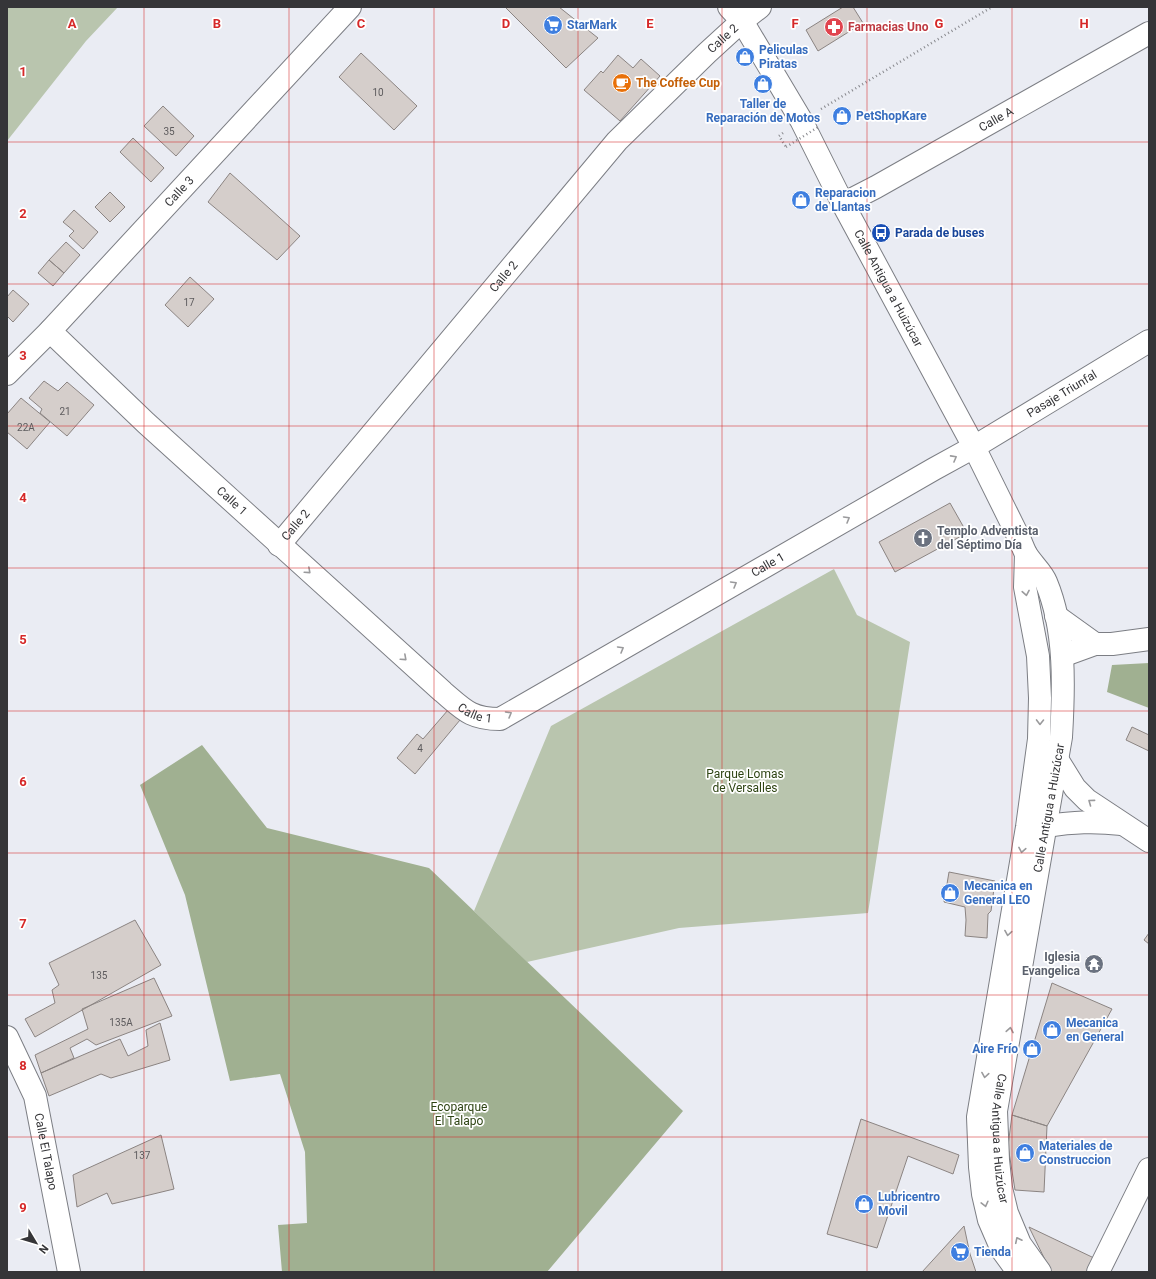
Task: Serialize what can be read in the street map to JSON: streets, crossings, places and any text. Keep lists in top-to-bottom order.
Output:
{
  "streets": {
    "street": [
      "Calle 2",
      "Calle A",
      "Calle 3",
      "Calle Antigua a Huizúcar",
      "Pasaje Triunfal",
      "Calle 1",
      "Calle El Talapo"
    ]
  },
  "crossings": [
    ["Calle 2", "Calle Antigua a Huizúcar"],
    ["Calle 2", "Calle 1"],
    ["Calle A", "Calle Antigua a Huizúcar"],
    ["Calle 3", "Calle 1"],
    ["Calle Antigua a Huizúcar", "Pasaje Triunfal"],
    ["Calle Antigua a Huizúcar", "Calle 1"],
    ["Pasaje Triunfal", "Calle 1"]
  ],
  "one_way": ["Calle 1"],
  "parks": ["Parque Lomas de Versalles", "Ecoparque El Talapo"],
  "places": {
    "supermarket": ["StarMark", "Tienda"],
    "pharmacy": ["Farmacias Uno"],
    "shop": [
      "Peliculas Piratas",
      "Taller de Reparación de Motos",
      "PetShopKare",
      "Reparacion de Llantas",
      "Mecanica en General LEO",
      "Mecanica en General",
      "Aire Frío",
      "Materiales de Construccion",
      "Lubricentro Movil"
    ],
    "cafe": ["The Coffee Cup"],
    "bus stop": ["Parada de buses"],
    "church": ["Templo Adventista del Séptimo Día"],
    "temple": ["Iglesia Evangelica"]
  },
  "house_numbers": [
    "10",
    "35",
    "17",
    "21",
    "22A",
    "4",
    "135",
    "135A",
    "137"
  ],
  "north": "bottom right",
  "grid": {
    "columns": [
      "A",
      "B",
      "C",
      "D",
      "E",
      "F",
      "G",
      "H"
    ],
    "rows": [
      "1",
      "2",
      "3",
      "4",
      "5",
      "6",
      "7",
      "8",
      "9"
    ]
  }
}
